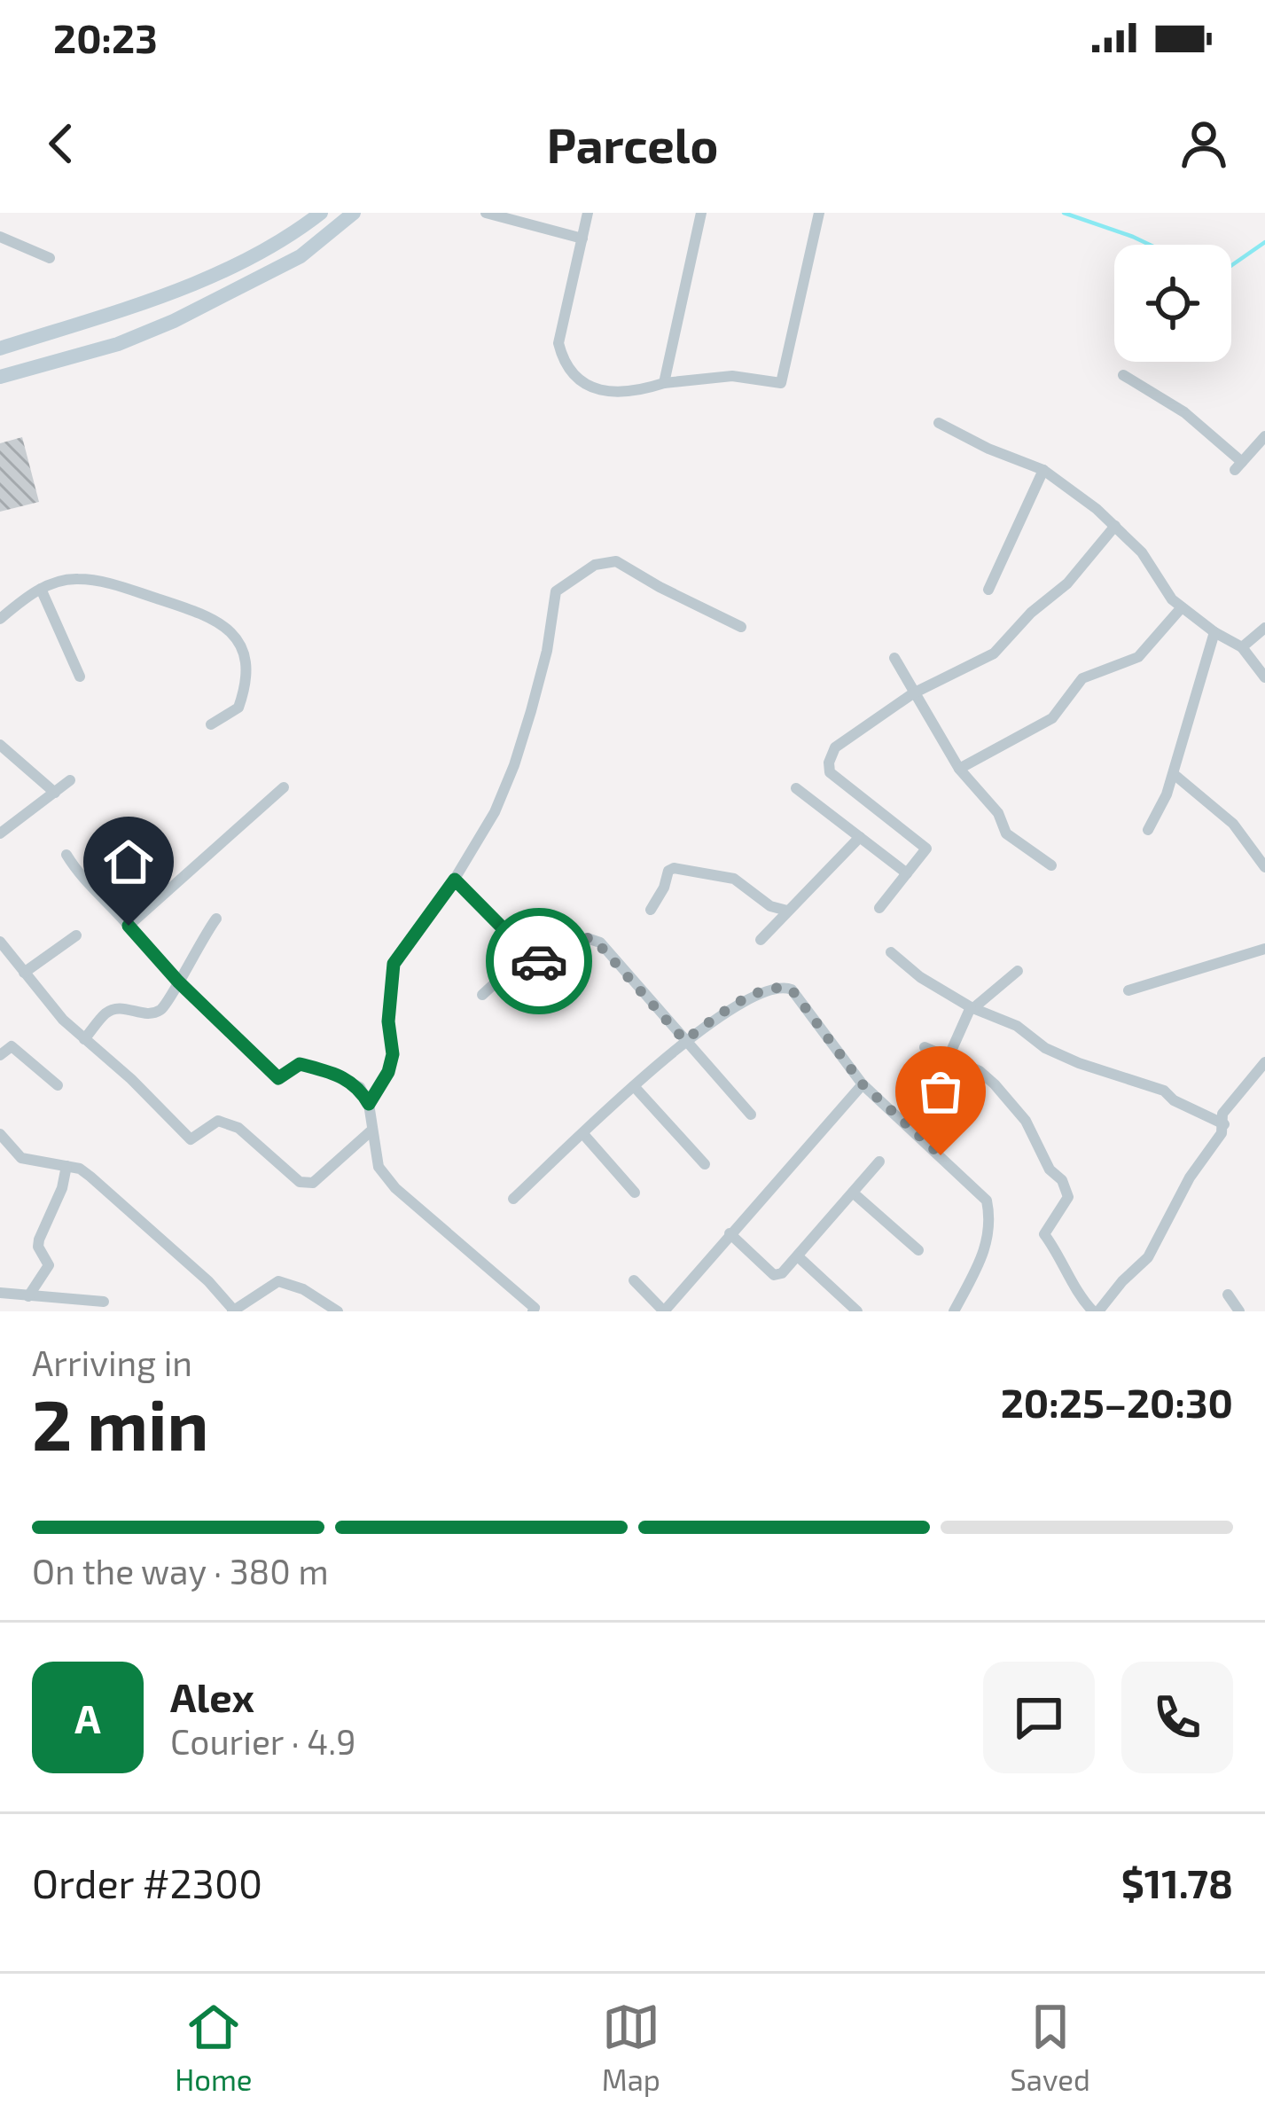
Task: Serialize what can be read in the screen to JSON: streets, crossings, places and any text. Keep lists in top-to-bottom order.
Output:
{
  "page": {
    "status": "20:23",
    "header": "Parcelo",
    "heading": ["2 min", "Arriving in", "20:25–20:30"],
    "panel": [
      "Alex",
      "Courier · 4.9",
      "Order #2300",
      "$11.78"
    ],
    "bar": "On the way · 380 m",
    "round": "A",
    "tabs": ["Home", "Map", "Saved"]
  }
}
